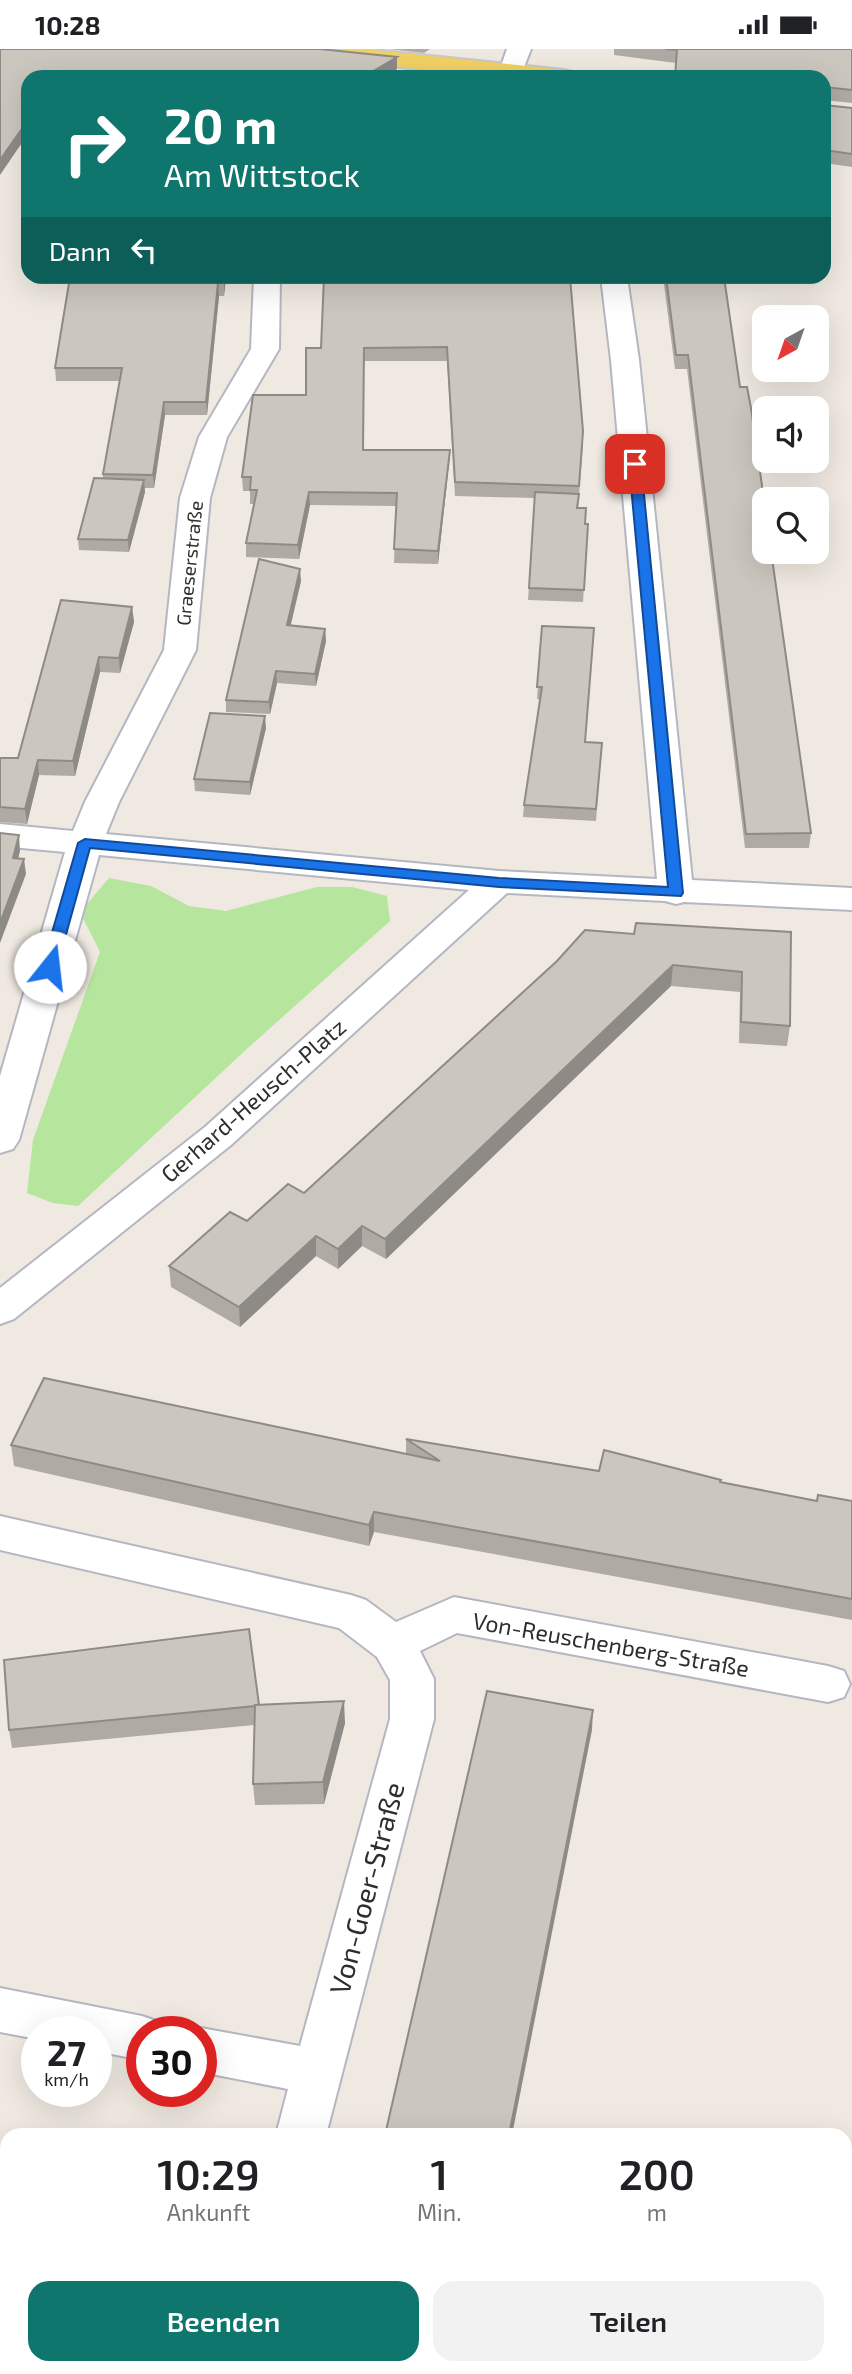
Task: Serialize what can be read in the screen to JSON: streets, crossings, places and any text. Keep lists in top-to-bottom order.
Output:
{
  "streets": {
    "street": [
      "Graeserstraße",
      "Gerhard-Heusch-Platz",
      "Von-Reuschenberg-Straße",
      "Von-Goer-Straße"
    ]
  },
  "crossings": [
    ["Von-Reuschenberg-Straße", "Von-Goer-Straße"]
  ],
  "north": "bottom left",
  "page": {
    "status": "10:28",
    "turn": ["20 m", "Am Wittstock"],
    "then": "Dann",
    "speed": "27 km/h",
    "limit": "30",
    "eta": [
      "10:29",
      "Ankunft",
      "1",
      "Min.",
      "200",
      "m"
    ],
    "buttons": ["Beenden", "Teilen"]
  }
}
